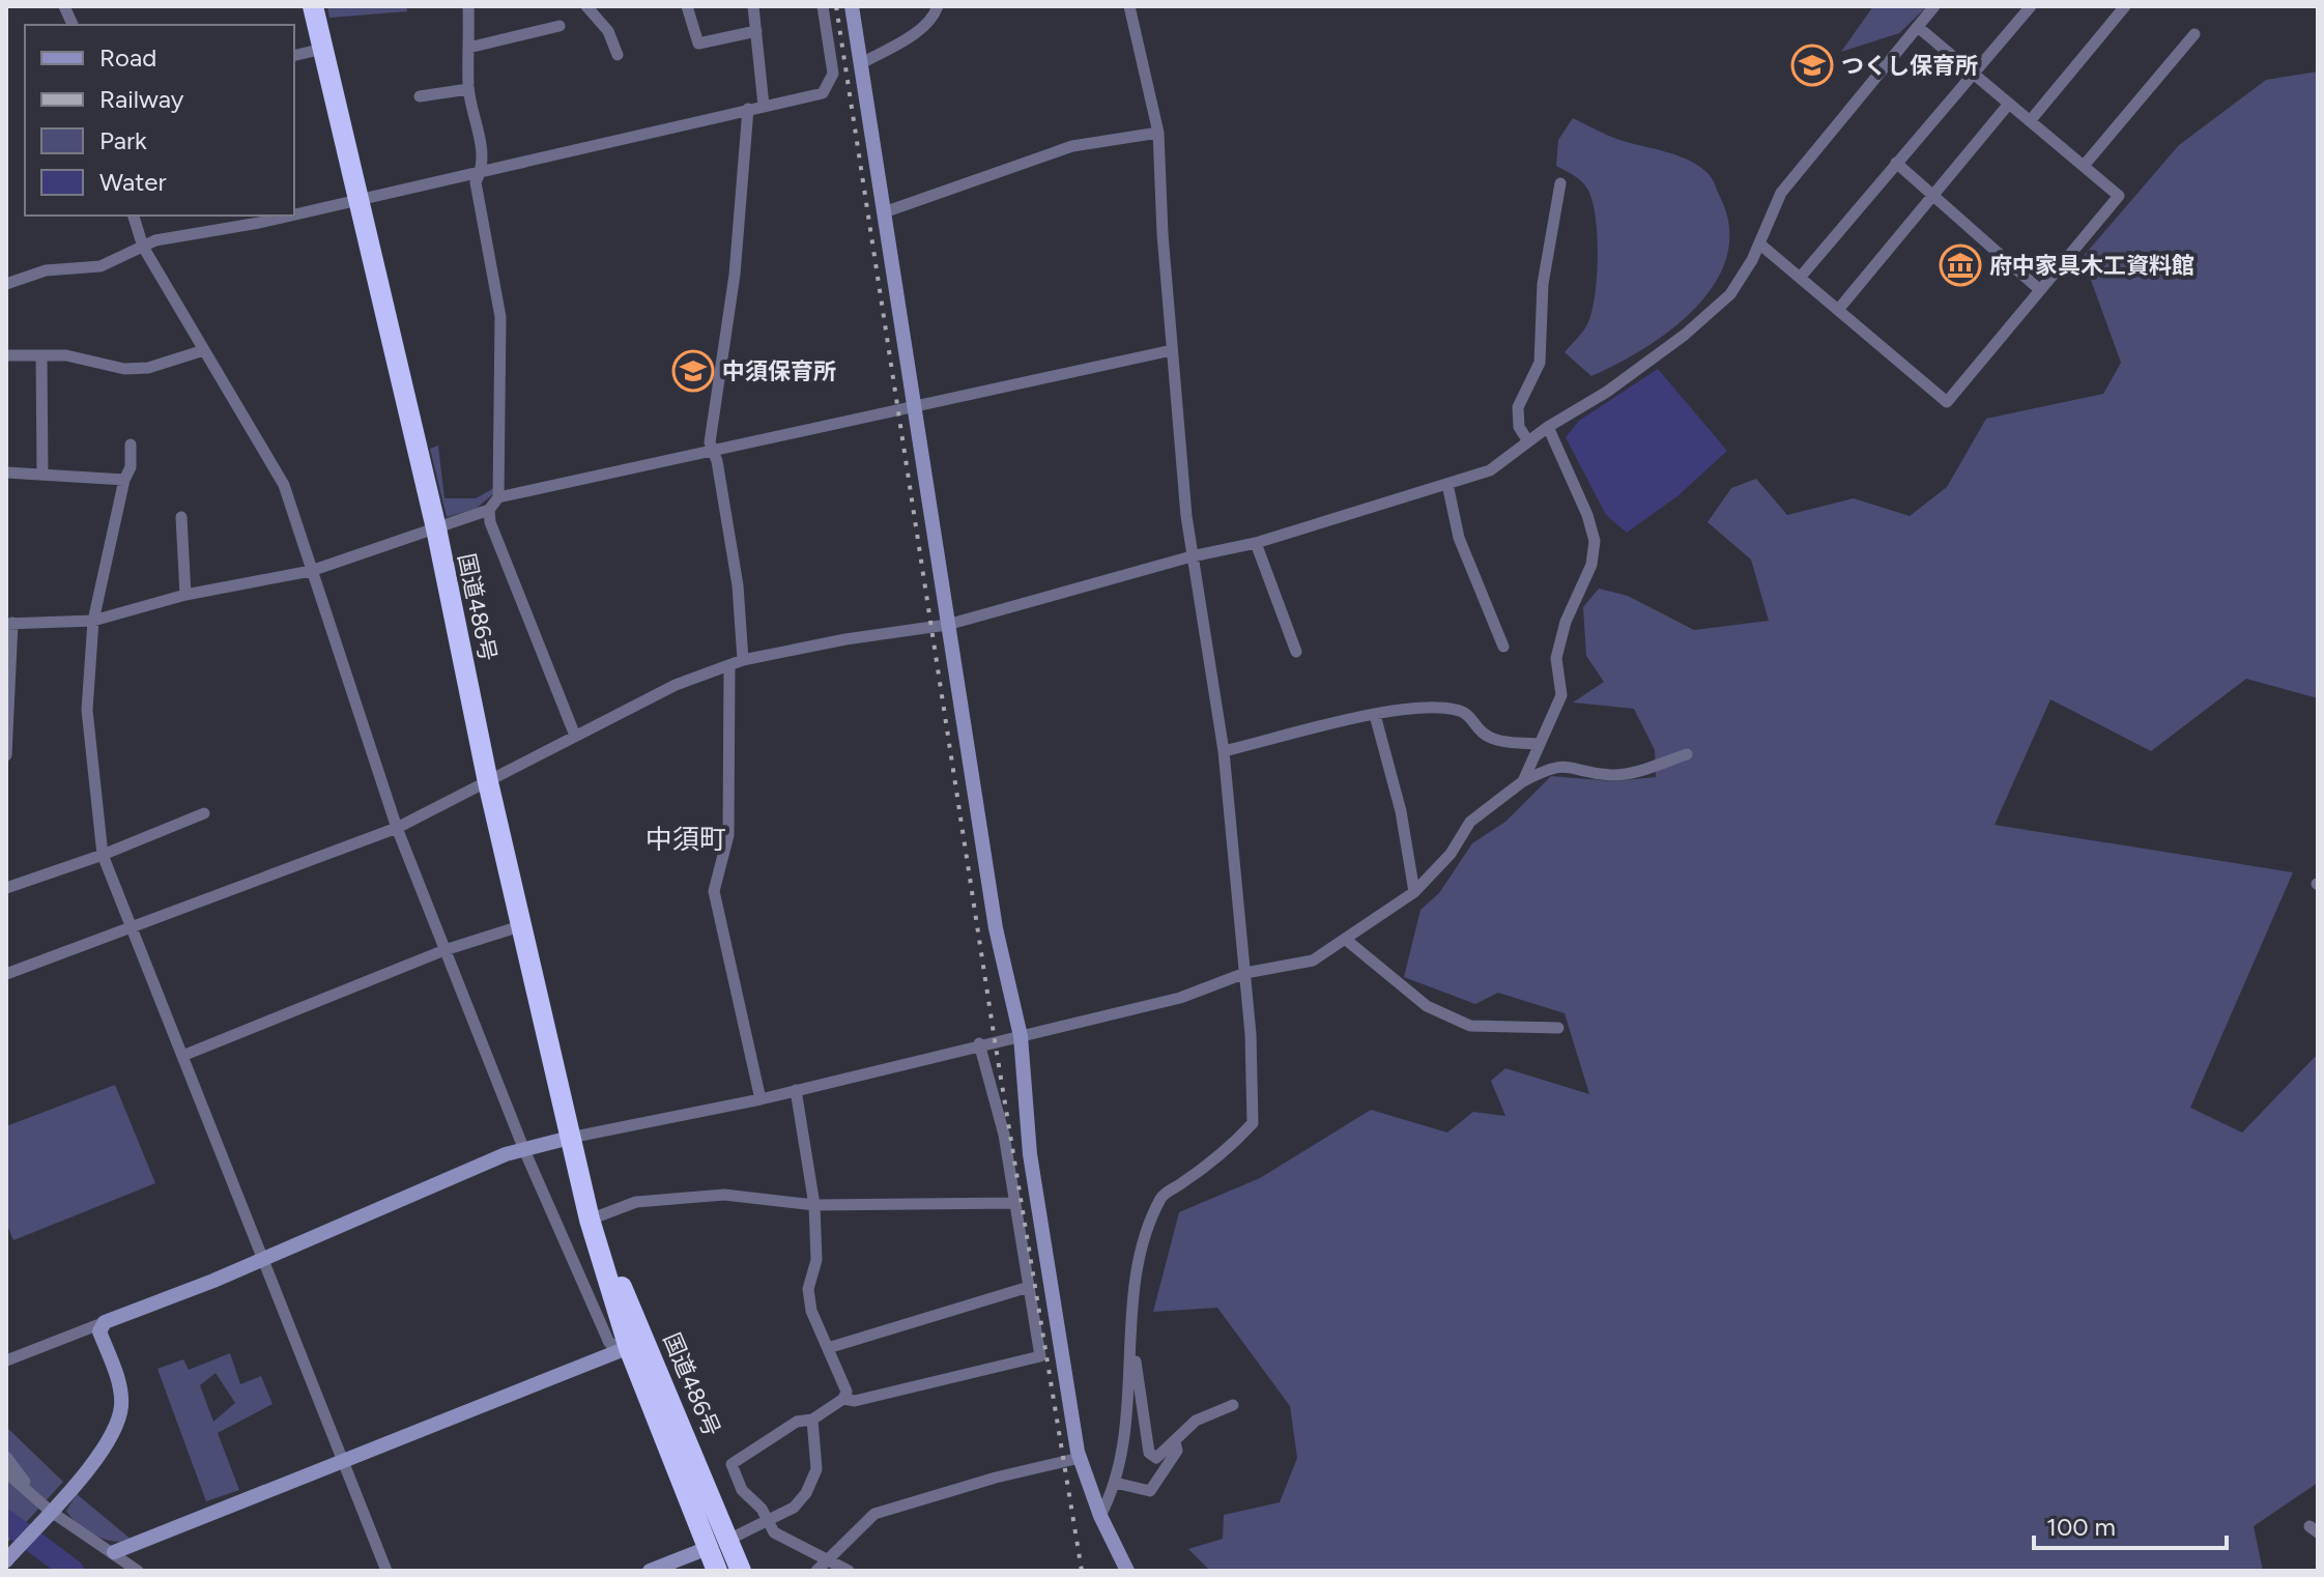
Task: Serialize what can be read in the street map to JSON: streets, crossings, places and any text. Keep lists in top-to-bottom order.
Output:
{
  "streets": {
    "highway": ["国道486号"]
  },
  "districts": ["中須町"],
  "places": {
    "school or university": ["つくし保育所", "中須保育所"],
    "museum": ["府中家具木工資料館"]
  },
  "legend": [
    "Road",
    "Railway",
    "Park",
    "Water"
  ],
  "scale_bar": "100 m"
}
